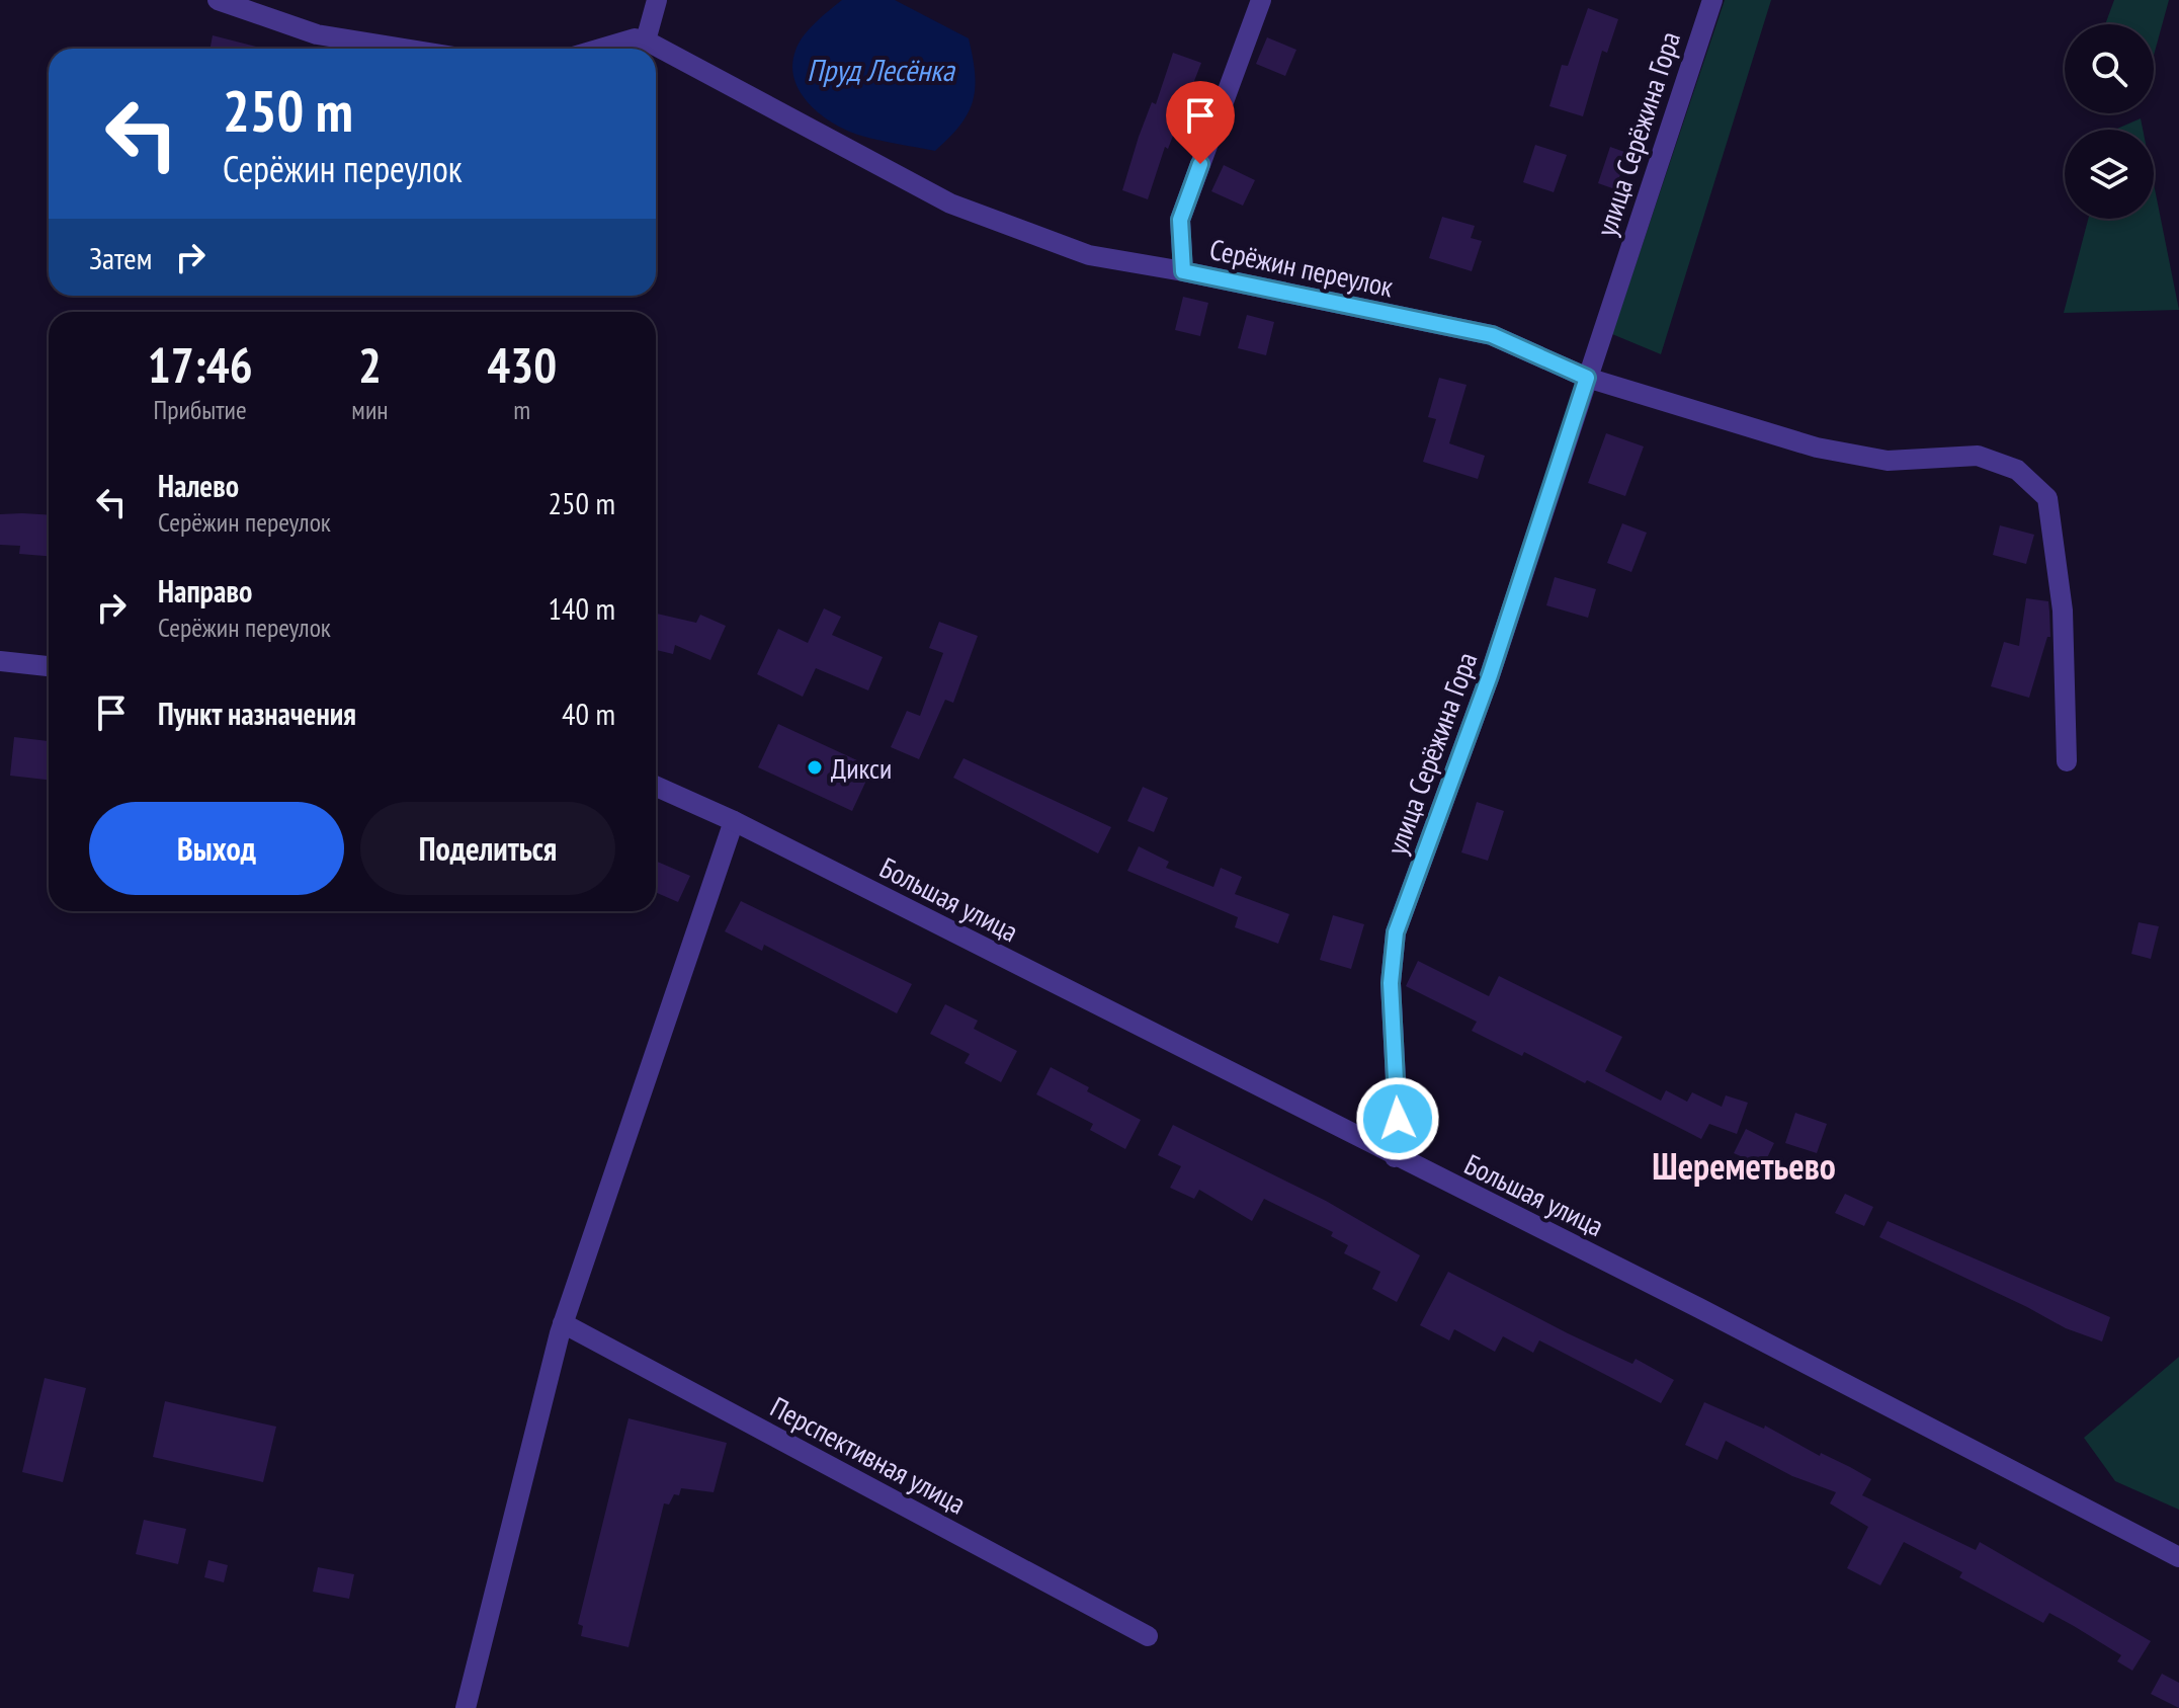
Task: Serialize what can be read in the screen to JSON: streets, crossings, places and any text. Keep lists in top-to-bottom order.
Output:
{
  "streets": {
    "street": [
      "улица Серёжина Гора",
      "Серёжин переулок",
      "Большая улица",
      "Перспективная улица"
    ]
  },
  "crossings": [
    ["улица Серёжина Гора", "Серёжин переулок"],
    ["улица Серёжина Гора", "Большая улица"]
  ],
  "districts": ["Шереметьево"],
  "water": ["Пруд Лесёнка"],
  "places": ["Дикси"],
  "page": {
    "turn": ["250 m", "Серёжин переулок"],
    "then": "Затем",
    "eta": [
      "17:46",
      "Прибытие",
      "2",
      "мин",
      "430",
      "m"
    ],
    "list": [
      {
        "name": "Налево",
        "note": "Серёжин переулок",
        "value": "250 m"
      },
      {
        "name": "Направо",
        "note": "Серёжин переулок",
        "value": "140 m"
      },
      {
        "name": "Пункт назначения",
        "value": "40 m"
      }
    ],
    "buttons": ["Выход", "Поделиться"]
  }
}
